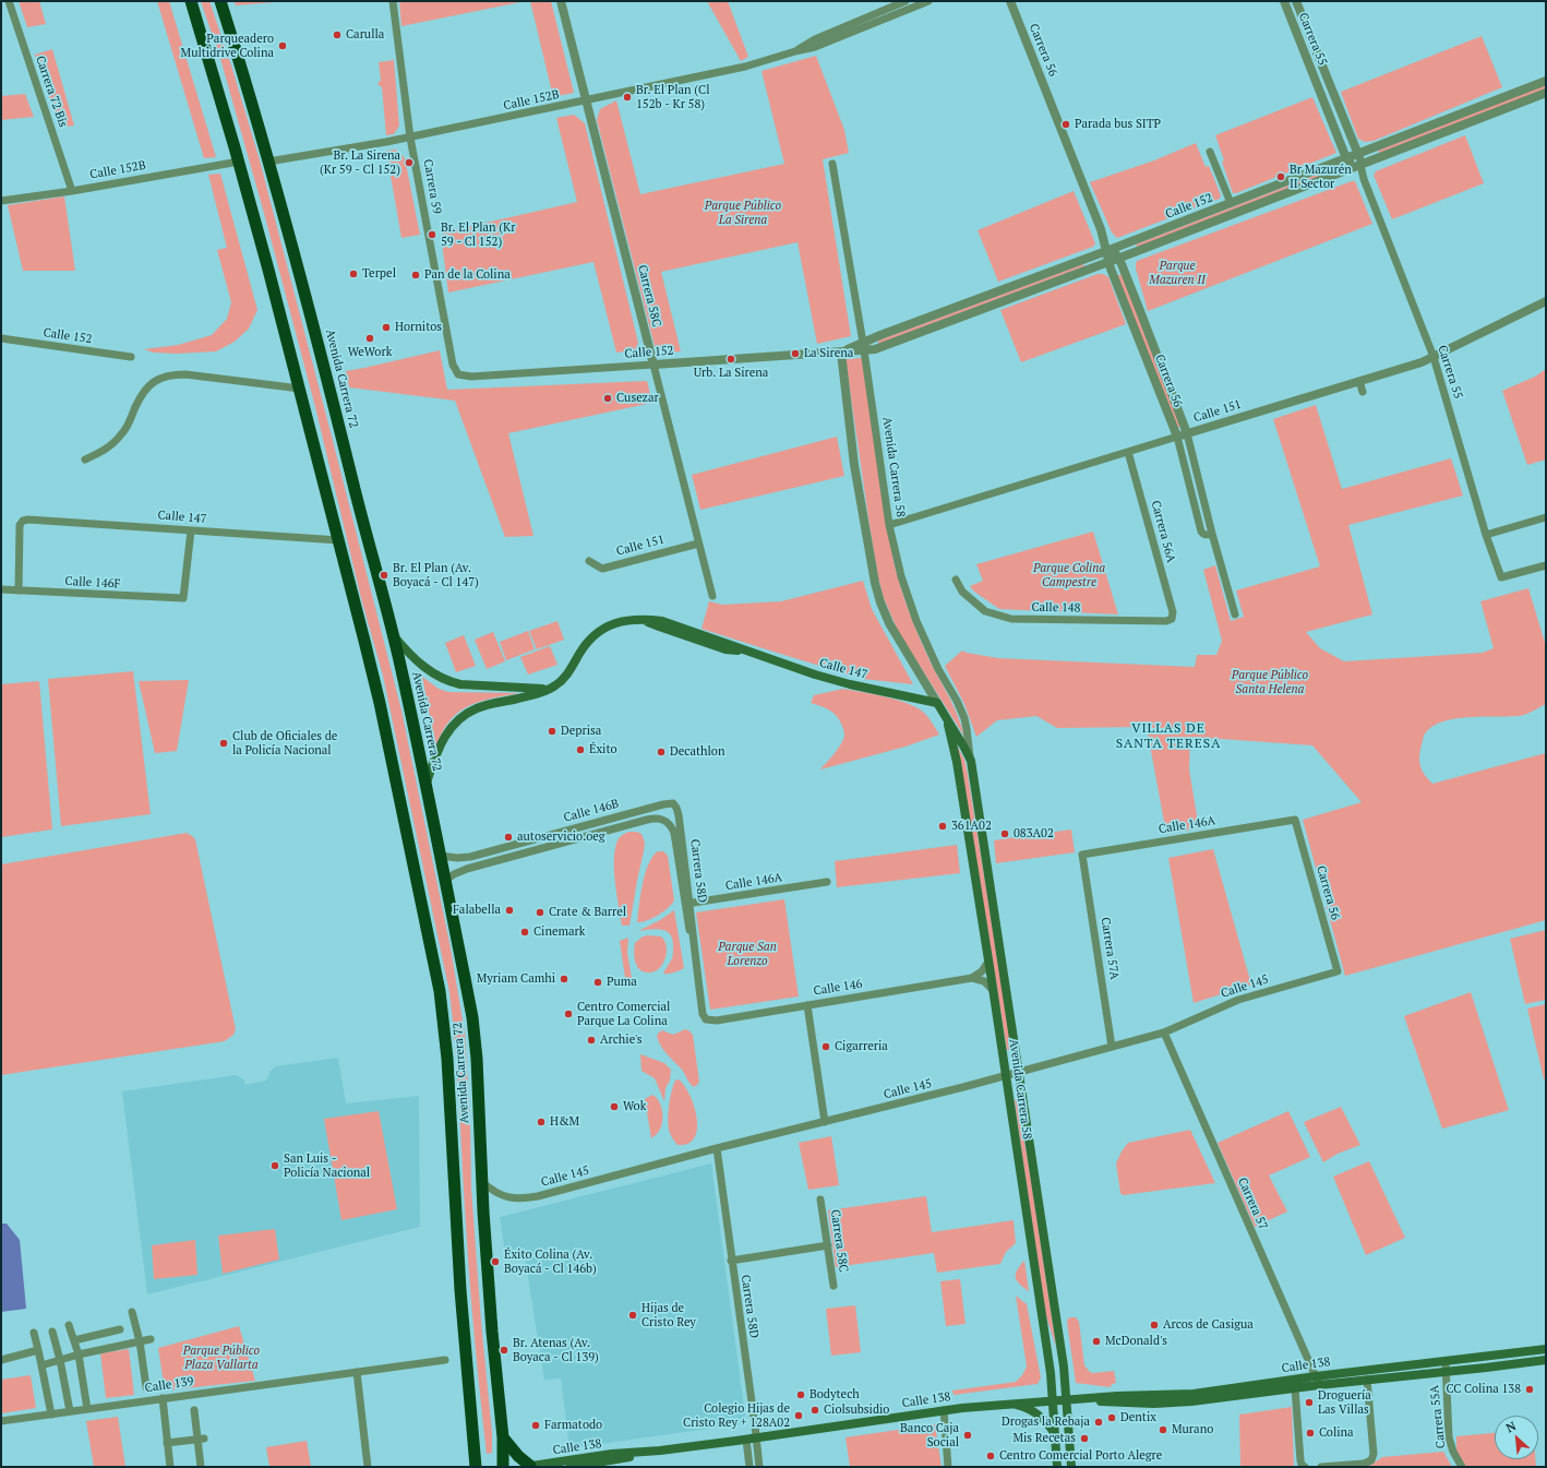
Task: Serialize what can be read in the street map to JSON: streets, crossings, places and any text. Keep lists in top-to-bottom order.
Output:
{
  "streets": {
    "highway": ["Avenida Carrera 72"],
    "main road": ["Avenida Carrera 58", "Calle 147", "Calle 138"],
    "street": [
      "Carrera 55",
      "Carrera 56",
      "Carrera 72 Bis",
      "Calle 152B",
      "Carrera 59",
      "Calle 152",
      "Carrera 58C",
      "Calle 151",
      "Carrera 56A",
      "Calle 146F",
      "Calle 148",
      "Calle 146B",
      "Calle 146A",
      "Carrera 58D",
      "Carrera 57A",
      "Calle 145",
      "Calle 146",
      "Carrera 57",
      "Calle 139",
      "Carrera 55A"
    ]
  },
  "crossings": [
    ["Carrera 55", "Calle 152"],
    ["Carrera 55", "Calle 151"],
    ["Carrera 56", "Calle 152"],
    ["Carrera 56", "Calle 151"],
    ["Carrera 56", "Calle 146A"],
    ["Carrera 56", "Calle 145"],
    ["Carrera 72 Bis", "Calle 152B"],
    ["Calle 152B", "Carrera 59"],
    ["Calle 152B", "Carrera 58C"],
    ["Calle 152B", "Avenida Carrera 72"],
    ["Carrera 59", "Calle 152"],
    ["Calle 152", "Carrera 58C"],
    ["Calle 152", "Avenida Carrera 58"],
    ["Carrera 58C", "Calle 151"],
    ["Avenida Carrera 72", "Calle 147"],
    ["Avenida Carrera 72", "Calle 146B"],
    ["Avenida Carrera 72", "Calle 145"],
    ["Calle 151", "Avenida Carrera 58"],
    ["Calle 151", "Carrera 56A"],
    ["Avenida Carrera 58", "Calle 147"],
    ["Avenida Carrera 58", "Calle 145"],
    ["Avenida Carrera 58", "Calle 138"],
    ["Calle 147", "Calle 146F"],
    ["Carrera 56A", "Calle 148"],
    ["Calle 146B", "Carrera 58D"],
    ["Calle 146A", "Carrera 58D"],
    ["Calle 146A", "Carrera 57A"],
    ["Carrera 58D", "Calle 145"],
    ["Carrera 58D", "Calle 146"],
    ["Carrera 58D", "Calle 138"],
    ["Carrera 57A", "Calle 145"],
    ["Calle 145", "Carrera 57"],
    ["Carrera 57", "Calle 138"],
    ["Calle 138", "Carrera 55A"]
  ],
  "districts": ["VILLAS DE SANTA TERESA"],
  "parks": [
    "Parque Público La Sirena",
    "Parque Mazuren II",
    "Parque Colina Campestre",
    "Parque Público Santa Helena",
    "Parque San Lorenzo",
    "Parque Público Plaza Vallarta"
  ],
  "places": [
    "Carulla",
    "Parqueadero Multidrive Colina",
    "Br. El Plan (Cl 152b - Kr 58)",
    "Parada bus SITP",
    "Br. La Sirena (Kr 59 - Cl 152)",
    "Br Mazurén II Sector",
    "Br. El Plan (Kr 59 - Cl 152)",
    "Terpel",
    "Pan de la Colina",
    "Hornitos",
    "WeWork",
    "La Sirena",
    "Urb. La Sirena",
    "Cusezar",
    "Br. El Plan (Av. Boyacá - Cl 147)",
    "Deprisa",
    "Club de Oficiales de la Policía Nacional",
    "Éxito",
    "Decathlon",
    "361A02",
    "083A02",
    "autoservicio.oeg",
    "Falabella",
    "Crate & Barrel",
    "Cinemark",
    "Myriam Camhi",
    "Puma",
    "Centro Comercial Parque La Colina",
    "Archie's",
    "Cigarreria",
    "Wok",
    "H&M",
    "San Luis - Policía Nacional",
    "Éxito Colina (Av. Boyacá - Cl 146b)",
    "Hijas de Cristo Rey",
    "Arcos de Casigua",
    "McDonald's",
    "Br. Atenas (Av. Boyaca - Cl 139)",
    "CC Colina 138",
    "Bodytech",
    "Droguería Las Villas",
    "Ciolsubsidio",
    "Colegio Hijas de Cristo Rey + 128A02",
    "Dentix",
    "Drogas la Rebaja",
    "Farmatodo",
    "Murano",
    "Colina",
    "Banco Caja Social",
    "Mis Recetas",
    "Centro Comercial Porto Alegre"
  ],
  "north": "top left"
}
